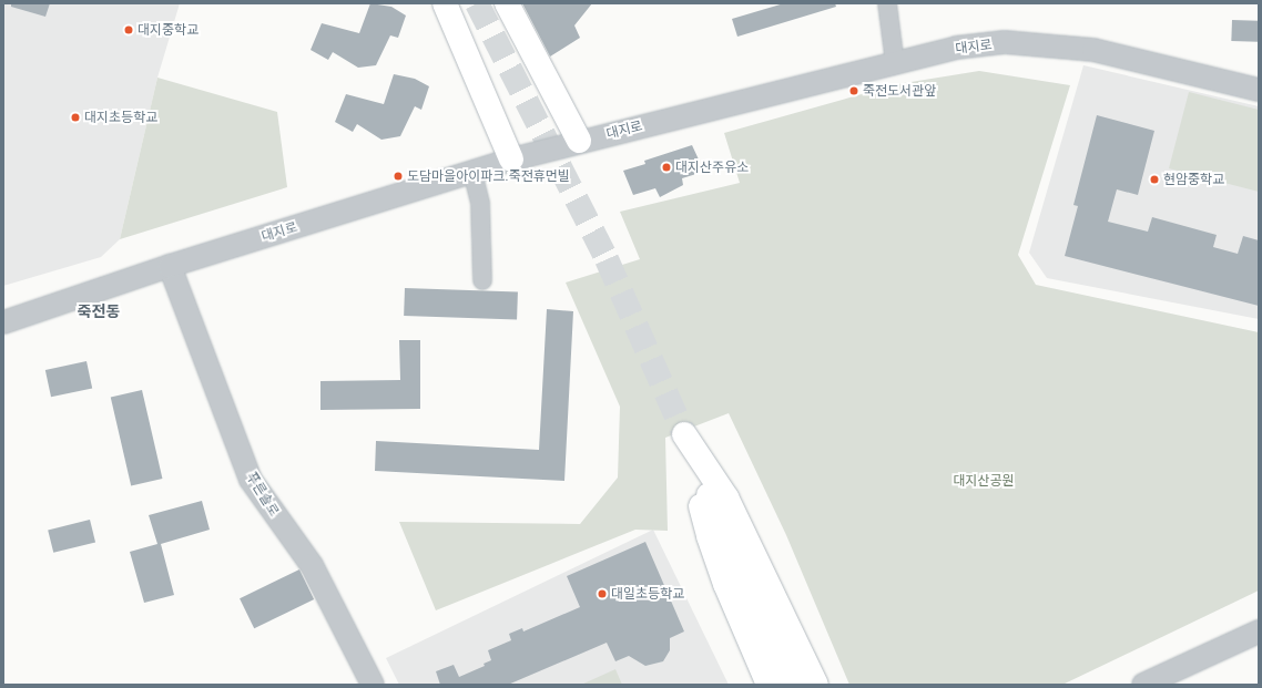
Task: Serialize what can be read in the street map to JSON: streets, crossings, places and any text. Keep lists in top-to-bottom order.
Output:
{
  "streets": {
    "street": ["대지로", "푸른솔로"]
  },
  "crossings": [
    ["대지로", "푸른솔로"]
  ],
  "districts": ["죽전동"],
  "parks": ["대지산공원"],
  "places": [
    "대지중학교",
    "죽전도서관앞",
    "대지초등학교",
    "대지산주유소",
    "도담마을아이파크.죽전휴먼빌",
    "현암중학교",
    "대일초등학교"
  ]
}
